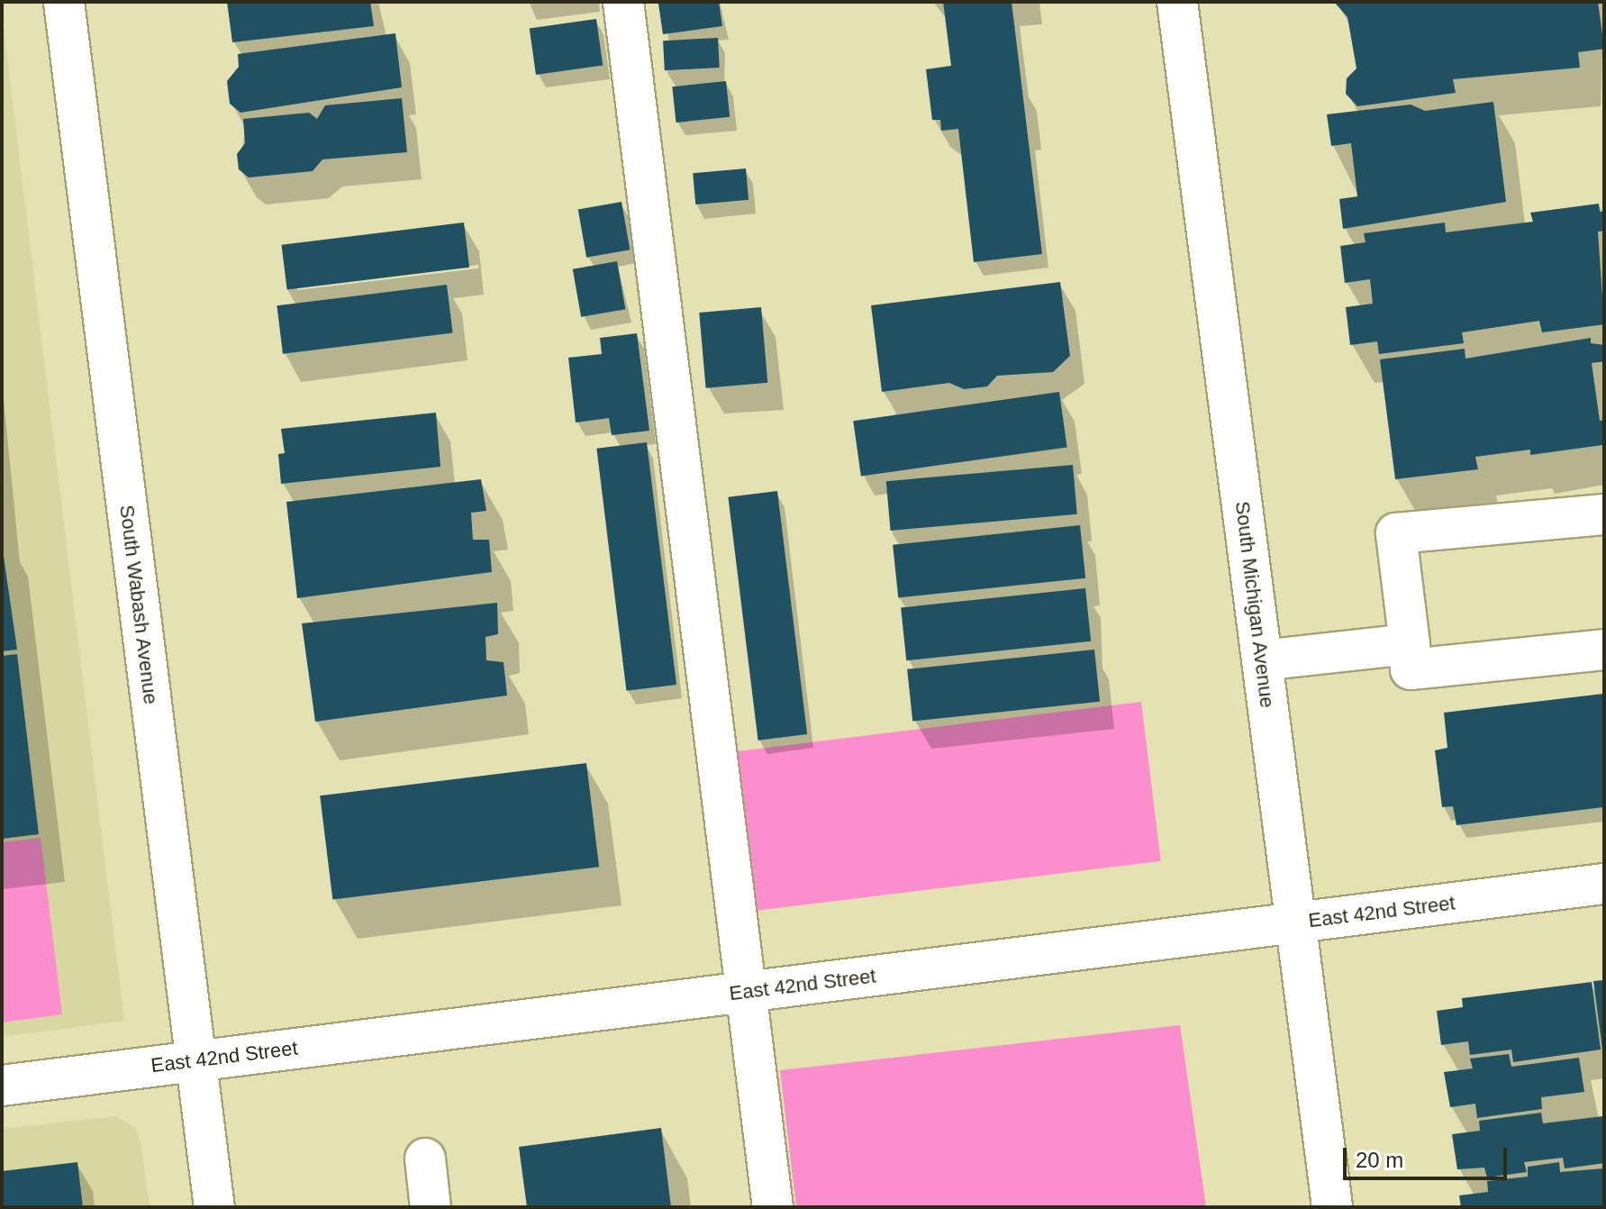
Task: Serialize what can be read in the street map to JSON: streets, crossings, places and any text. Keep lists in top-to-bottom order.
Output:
{
  "streets": {
    "street": ["South Wabash Avenue", "South Michigan Avenue", "East 42nd Street"]
  },
  "crossings": [
    ["South Wabash Avenue", "East 42nd Street"],
    ["South Michigan Avenue", "East 42nd Street"]
  ],
  "scale_bar": "20 m"
}
